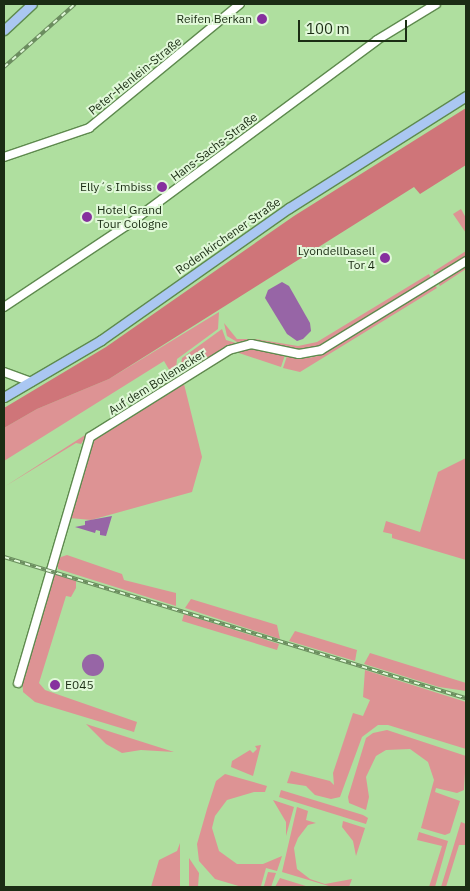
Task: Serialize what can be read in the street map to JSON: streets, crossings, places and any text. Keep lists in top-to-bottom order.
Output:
{
  "streets": {
    "main road": ["Rodenkirchener Straße"],
    "street": ["Peter-Henlein-Straße", "Hans-Sachs-Straße", "Auf dem Bollenacker"]
  },
  "places": [
    "Reifen Berkan",
    "Elly´s Imbiss",
    "Hotel Grand Tour Cologne",
    "Lyondellbasell Tor 4",
    "E045"
  ],
  "scale_bar": "100 m"
}
